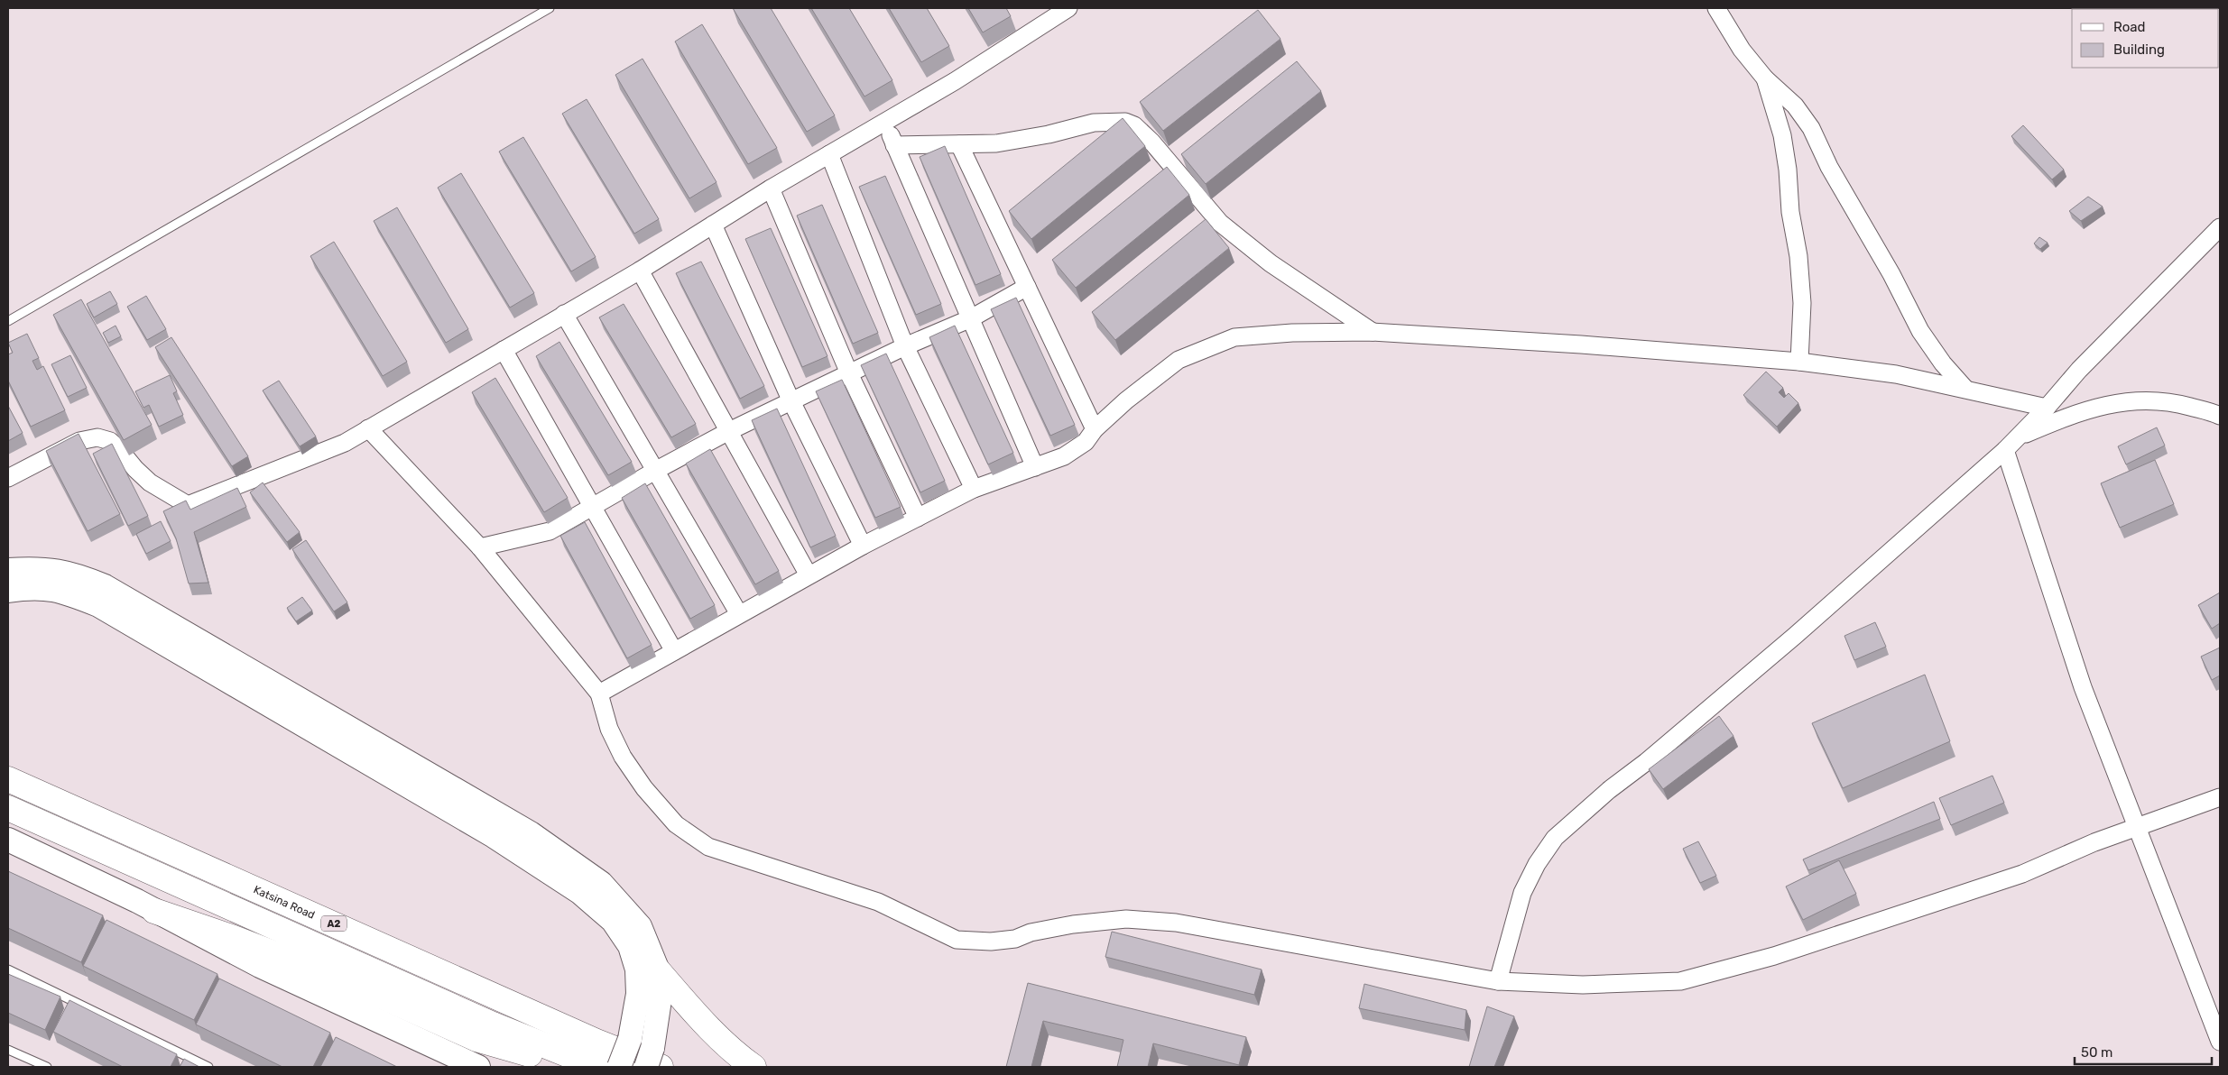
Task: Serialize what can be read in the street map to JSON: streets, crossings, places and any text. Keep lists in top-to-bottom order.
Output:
{
  "streets": {
    "highway": ["Katsina Road", "A2"]
  },
  "legend": ["Road", "Building"],
  "scale_bar": "50 m"
}
